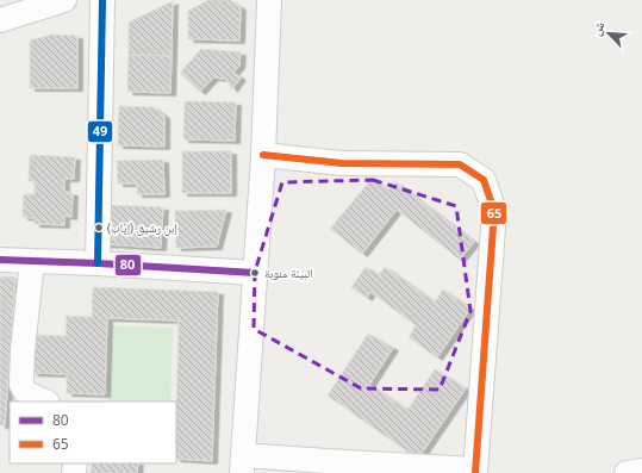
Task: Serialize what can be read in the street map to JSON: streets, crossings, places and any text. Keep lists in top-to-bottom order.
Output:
{
  "places": ["إبن رشيق (إياب)", "البيئة منوبة"],
  "lines": ["transit line 49", "transit line 65", "transit line 80"],
  "legend": ["80", "65"],
  "north": "top left"
}
